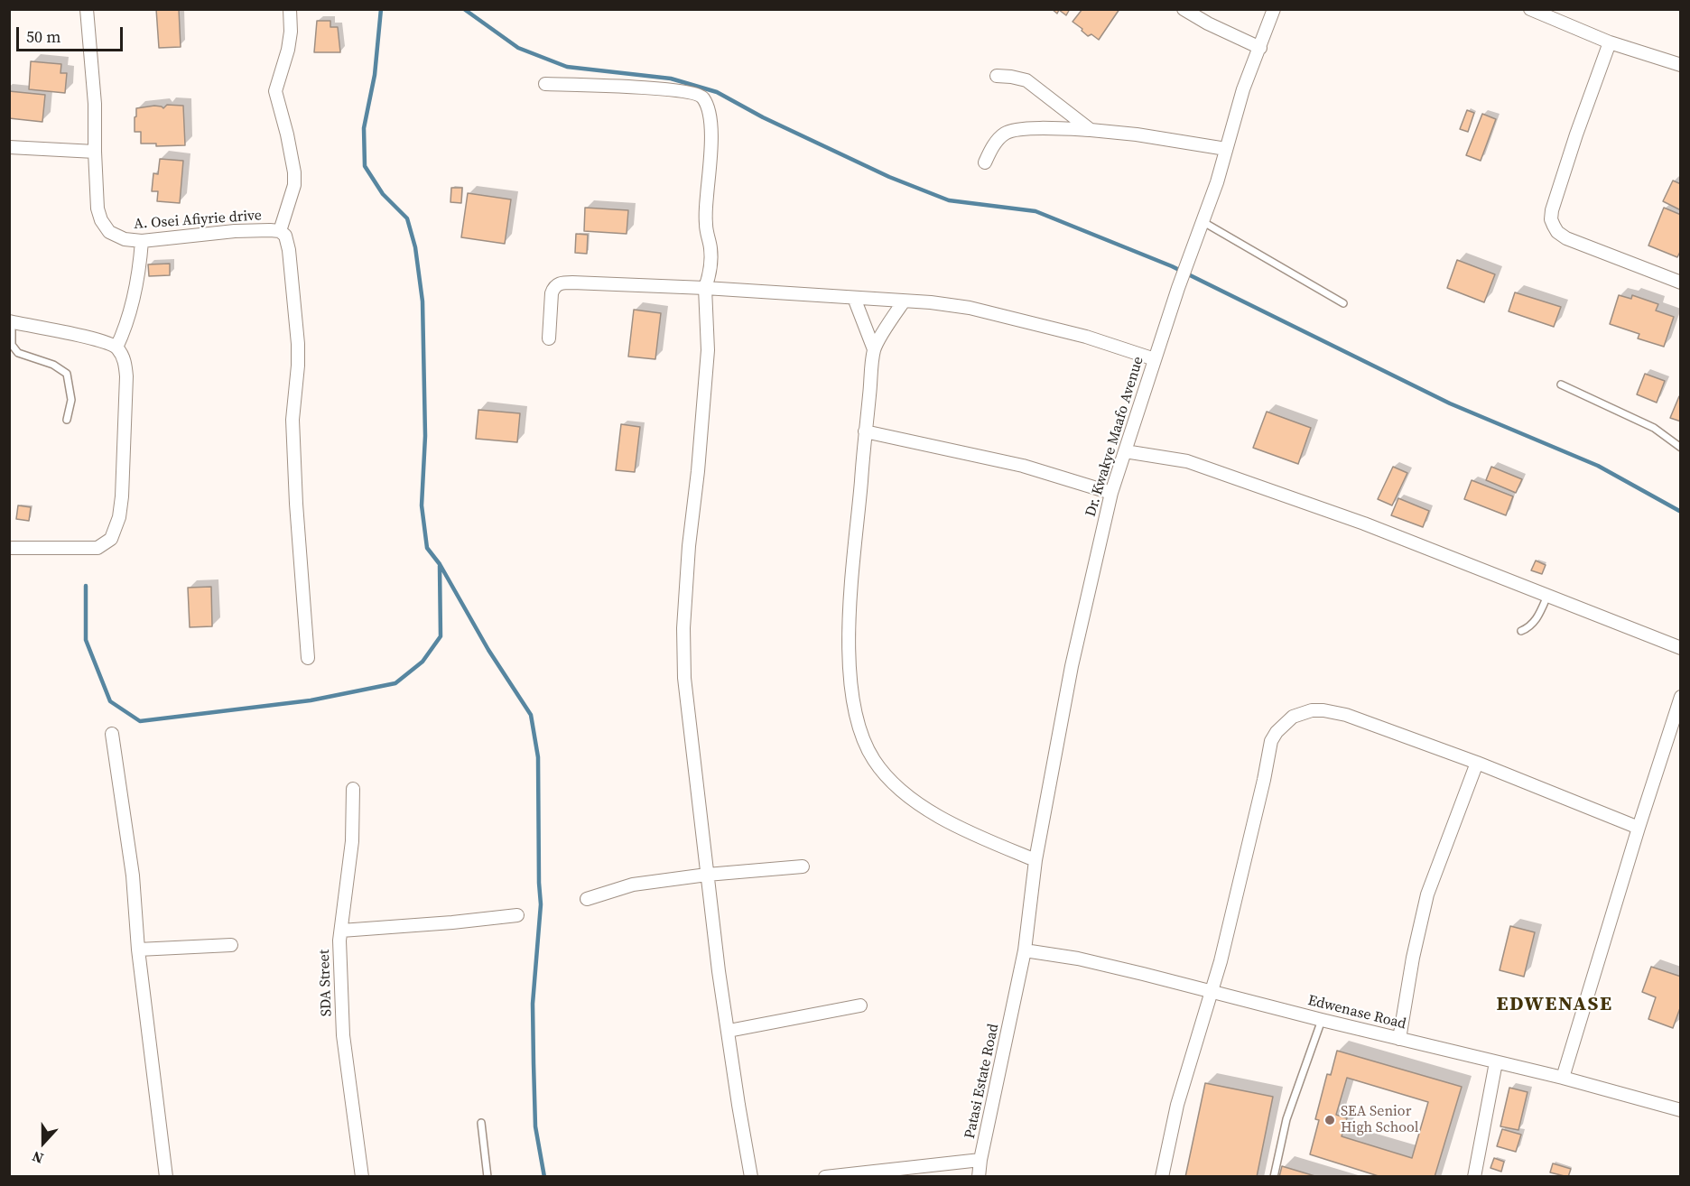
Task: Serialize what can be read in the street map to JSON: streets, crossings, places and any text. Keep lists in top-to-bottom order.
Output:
{
  "streets": {
    "street": [
      "A. Osei Afiyrie drive",
      "Dr. Kwakye Maafo Avenue",
      "SDA Street",
      "Edwenase Road",
      "Patasi Estate Road"
    ]
  },
  "crossings": [
    ["Dr. Kwakye Maafo Avenue", "Edwenase Road"],
    ["Dr. Kwakye Maafo Avenue", "Patasi Estate Road"],
    ["Edwenase Road", "Patasi Estate Road"]
  ],
  "districts": ["EDWENASE"],
  "places": ["SEA Senior High School"],
  "scale_bar": "50 m",
  "north": "bottom"
}
